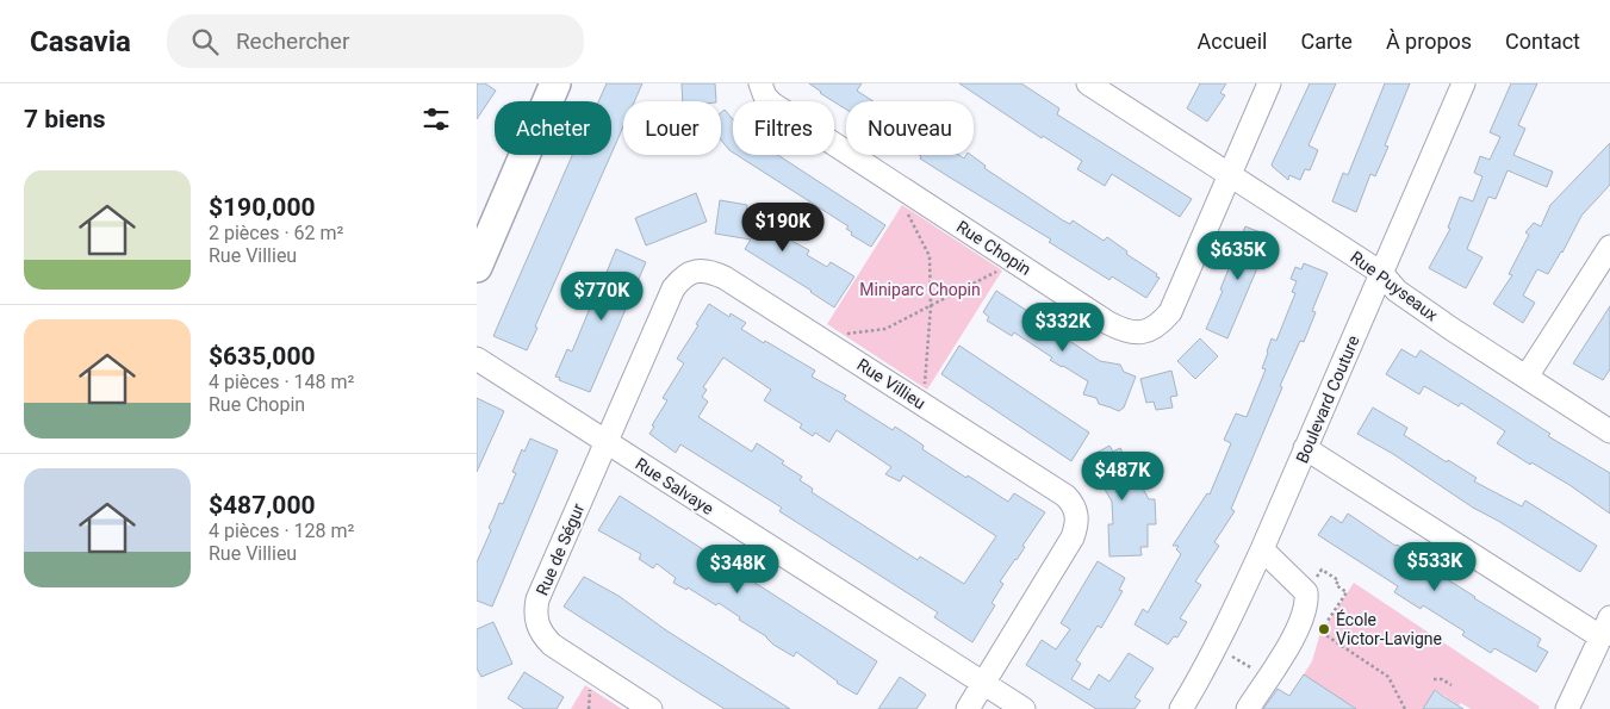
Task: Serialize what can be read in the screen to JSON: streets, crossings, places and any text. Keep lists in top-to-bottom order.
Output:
{
  "streets": {
    "street": [
      "Rue Chopin",
      "Rue Puyseaux",
      "Rue Villieu",
      "Boulevard Couture",
      "Rue Salvaye",
      "Rue de Ségur"
    ]
  },
  "crossings": [
    ["Rue Chopin", "Rue Puyseaux"],
    ["Rue Puyseaux", "Boulevard Couture"],
    ["Rue Villieu", "Rue Salvaye"],
    ["Rue Villieu", "Rue de Ségur"],
    ["Rue Salvaye", "Rue de Ségur"]
  ],
  "parks": ["Miniparc Chopin"],
  "places": ["École Victor-Lavigne"],
  "page": {
    "header": "Casavia",
    "search": "Rechercher",
    "nav": [
      "Accueil",
      "Carte",
      "À propos",
      "Contact"
    ],
    "heading": "7 biens",
    "chip": [
      "Acheter",
      "Louer",
      "Filtres",
      "Nouveau"
    ],
    "list": [
      {
        "name": "$190,000",
        "note": "2 pièces · 62 m² · Rue Villieu"
      },
      {
        "name": "$635,000",
        "note": "4 pièces · 148 m² · Rue Chopin"
      },
      {
        "name": "$487,000",
        "note": "4 pièces · 128 m² · Rue Villieu"
      }
    ],
    "price": [
      "$190K",
      "$635K",
      "$770K",
      "$332K",
      "$487K",
      "$533K",
      "$348K"
    ]
  }
}
